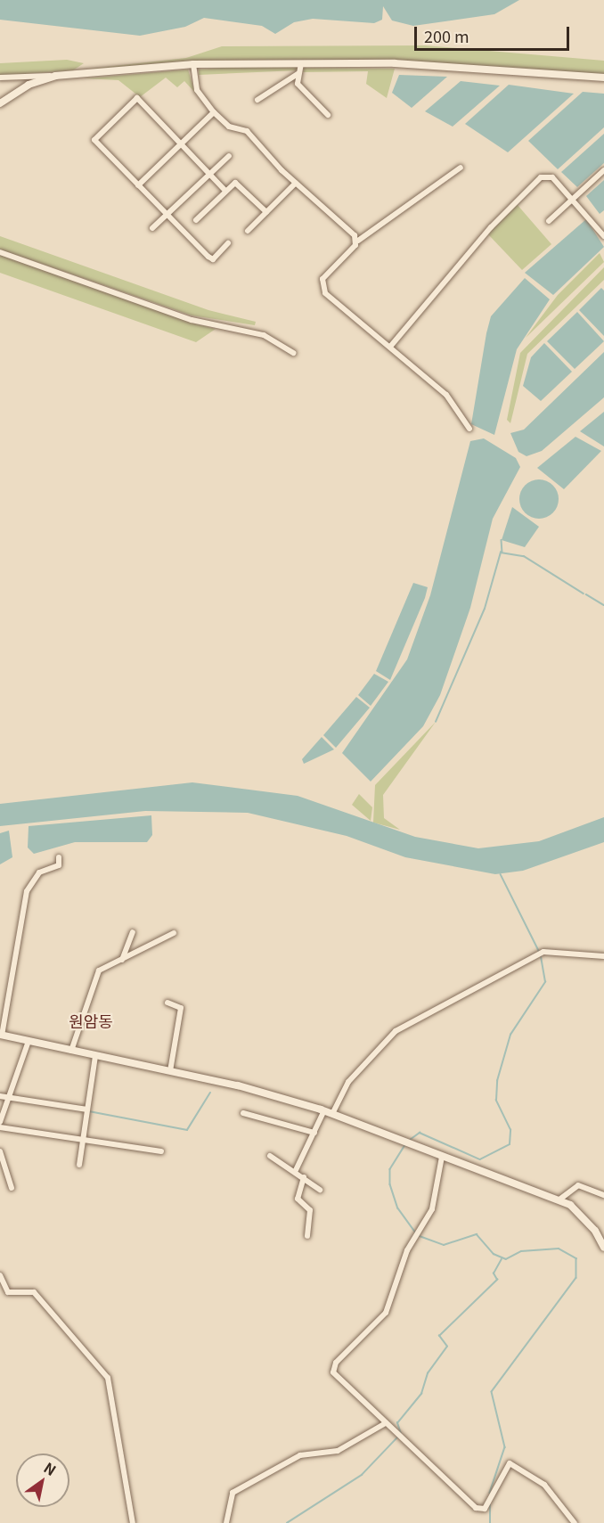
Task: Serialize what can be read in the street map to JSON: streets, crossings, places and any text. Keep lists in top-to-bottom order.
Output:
{
  "districts": ["원암동"],
  "scale_bar": "200 m",
  "north": "top right"
}
